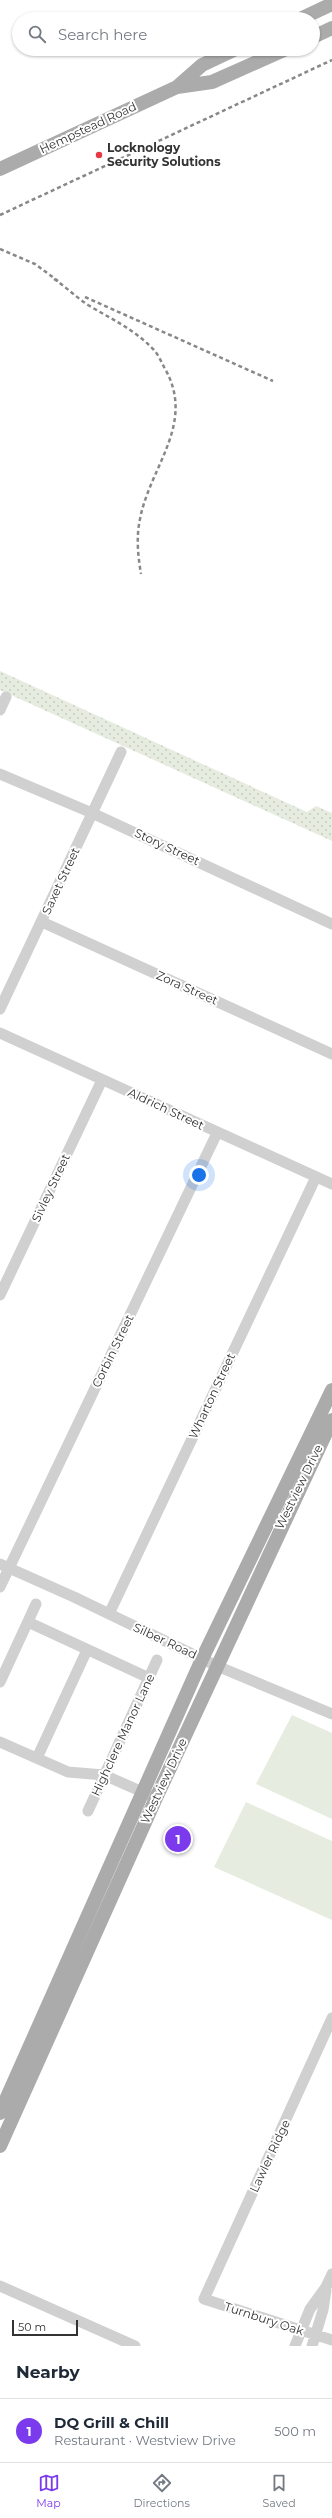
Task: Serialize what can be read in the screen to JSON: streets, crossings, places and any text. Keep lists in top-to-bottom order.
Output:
{
  "streets": {
    "main road": ["Hempstead Road", "Westview Drive"],
    "street": [
      "Story Street",
      "Saxet Street",
      "Zora Street",
      "Aldrich Street",
      "Sivley Street",
      "Corbin Street",
      "Wharton Street",
      "Silber Road",
      "Highclere Manor Lane",
      "Lawler Ridge",
      "Turnbury Oak"
    ]
  },
  "crossings": [
    ["Story Street", "Saxet Street"],
    ["Saxet Street", "Zora Street"],
    ["Aldrich Street", "Sivley Street"],
    ["Aldrich Street", "Corbin Street"],
    ["Aldrich Street", "Wharton Street"],
    ["Corbin Street", "Silber Road"],
    ["Wharton Street", "Silber Road"],
    ["Westview Drive", "Silber Road"],
    ["Lawler Ridge", "Turnbury Oak"]
  ],
  "places": ["Locknology Security Solutions"],
  "scale_bar": "50 m",
  "page": {
    "search": "Search here",
    "pins": "1",
    "scale": "50 m",
    "heading": "Nearby",
    "list": [
      {
        "mark": "1",
        "name": "DQ Grill & Chill",
        "note": "Restaurant · Westview Drive",
        "value": "500 m"
      }
    ],
    "nav": ["Map", "Directions", "Saved"]
  }
}
